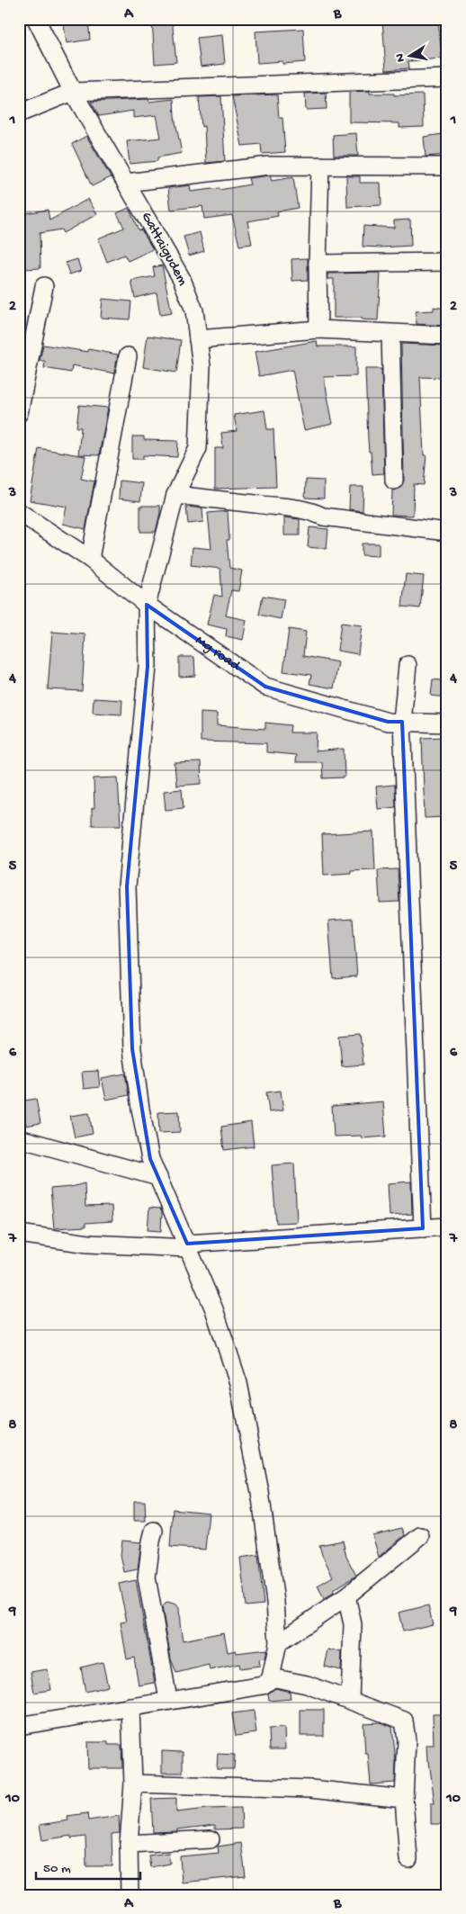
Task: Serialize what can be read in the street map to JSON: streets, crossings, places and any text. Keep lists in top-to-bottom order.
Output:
{
  "streets": {
    "street": ["Gattaigudem", "Mg road"]
  },
  "crossings": [
    ["Gattaigudem", "Mg road"]
  ],
  "scale_bar": "50 m",
  "north": "left",
  "grid": {
    "columns": ["A", "B"],
    "rows": [
      "1",
      "2",
      "3",
      "4",
      "5",
      "6",
      "7",
      "8",
      "9",
      "10"
    ]
  }
}
